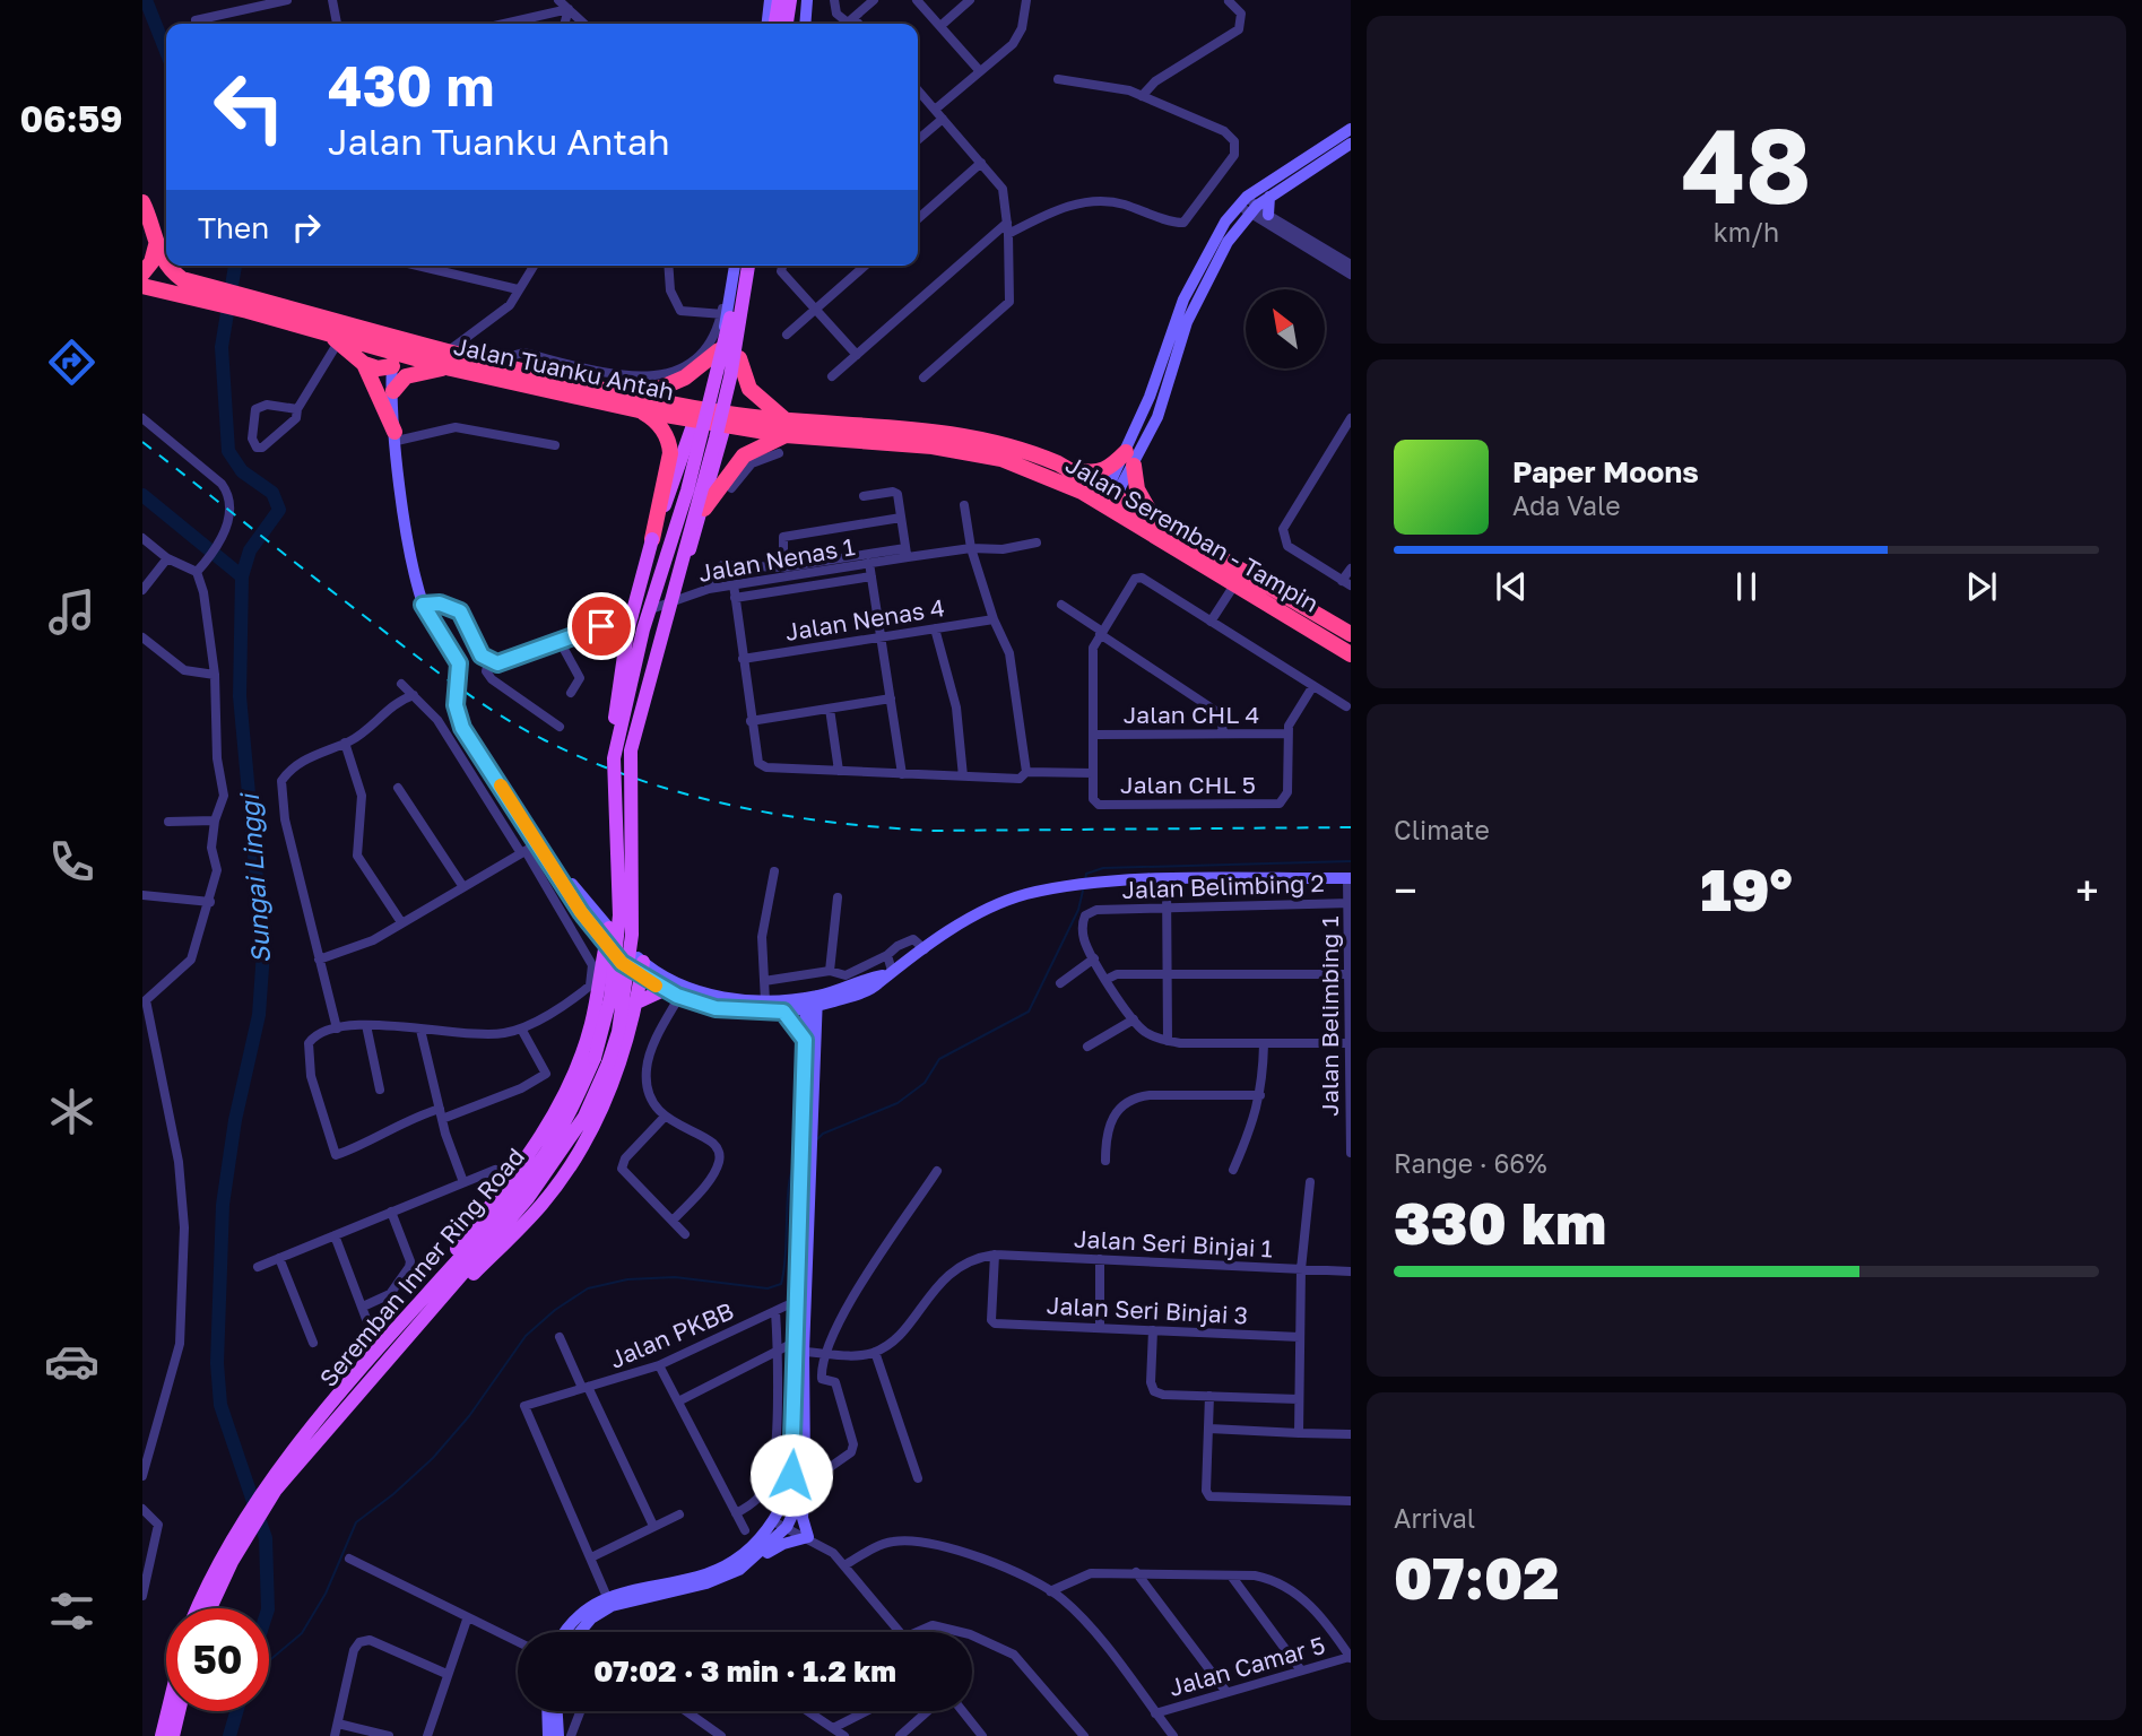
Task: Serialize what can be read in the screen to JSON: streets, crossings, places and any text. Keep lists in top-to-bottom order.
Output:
{
  "streets": {
    "highway": ["Jalan Tuanku Antah", "Jalan Seremban - Tampin"],
    "main road": ["Seremban Inner Ring Road"],
    "street": [
      "Jalan Nenas 1",
      "Jalan Nenas 4",
      "Jalan CHL 4",
      "Jalan CHL 5",
      "Jalan Belimbing 2",
      "Jalan Belimbing 1",
      "Jalan Seri Binjai 1",
      "Jalan Seri Binjai 3",
      "Jalan PKBB",
      "Jalan Camar 5"
    ]
  },
  "crossings": [
    ["Jalan Tuanku Antah", "Jalan Seremban - Tampin"],
    ["Jalan CHL 4", "Jalan CHL 5"],
    ["Jalan Belimbing 2", "Jalan Belimbing 1"],
    ["Jalan Seri Binjai 1", "Jalan Seri Binjai 3"]
  ],
  "water": ["Sungai Linggi"],
  "north": "top left",
  "page": {
    "tabs": "06:59",
    "tile": [
      ["48", "km/h"],
      "Climate",
      ["Range · 66%", "330 km"],
      ["Arrival", "07:02"]
    ],
    "turn": ["430 m", "Jalan Tuanku Antah"],
    "then": "Then",
    "song": ["Paper Moons", "Ada Vale"],
    "heat": ["−", "19°", "+"],
    "limit": "50",
    "trip": "07:02 · 3 min · 1.2 km"
  }
}
